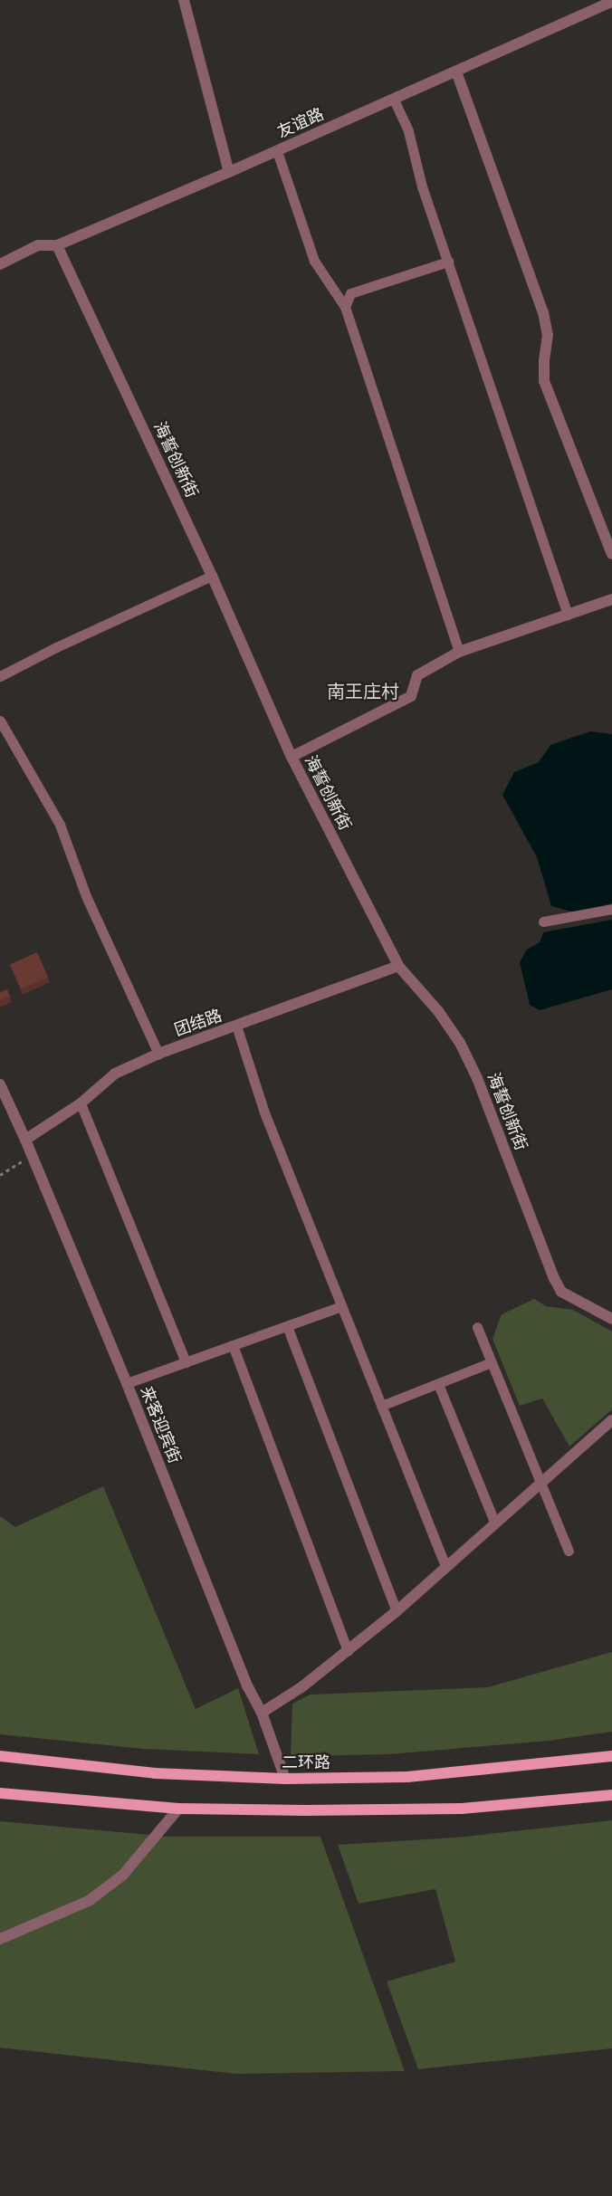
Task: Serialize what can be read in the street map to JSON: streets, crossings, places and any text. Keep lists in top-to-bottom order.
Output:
{
  "streets": {
    "main road": ["二环路"],
    "street": [
      "友谊路",
      "海誓创新街",
      "团结路",
      "来客迎宾街"
    ]
  },
  "crossings": [
    ["友谊路", "海誓创新街"],
    ["海誓创新街", "团结路"],
    ["团结路", "来客迎宾街"],
    ["来客迎宾街", "二环路"]
  ],
  "districts": ["南王庄村"]
}
